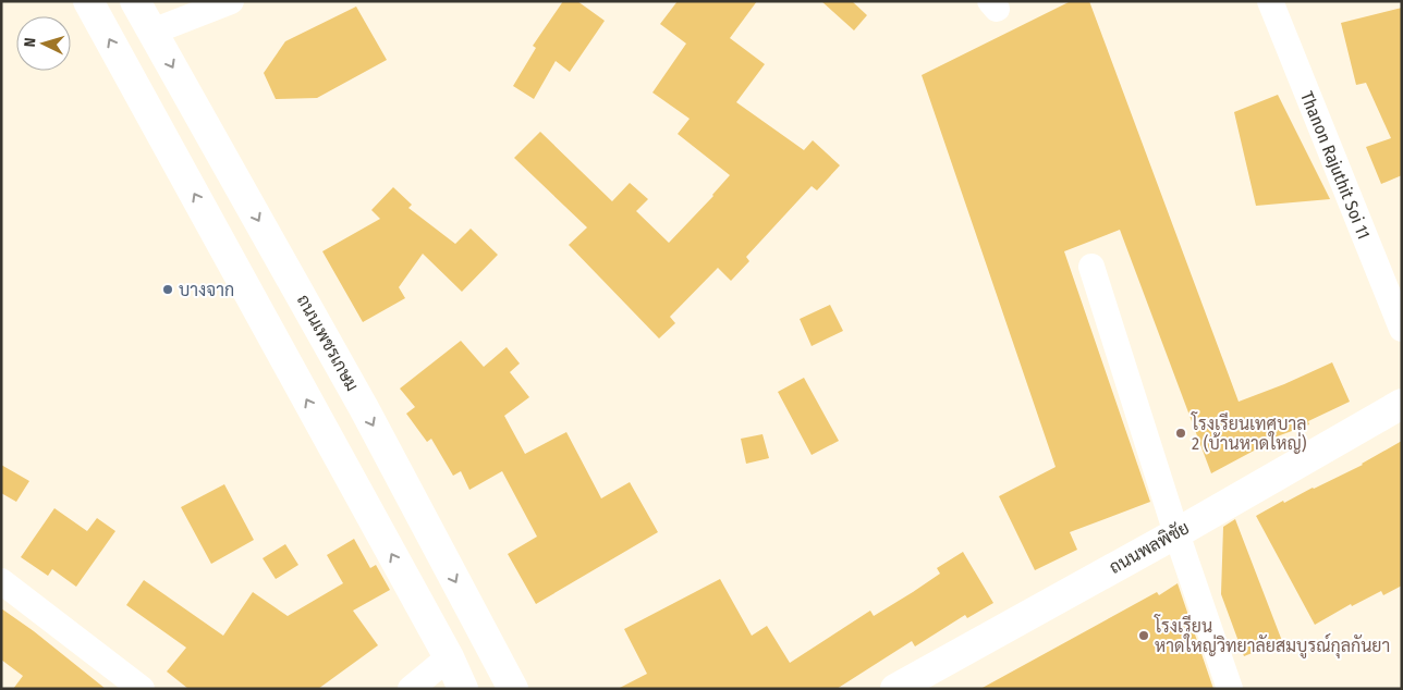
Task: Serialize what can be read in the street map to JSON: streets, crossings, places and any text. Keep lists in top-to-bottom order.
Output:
{
  "streets": {
    "main road": ["ถนนเพชรเกษม", "ถนนพลพิชัย"],
    "street": ["Thanon Rajuthit Soi 11"]
  },
  "places": ["บางจาก", "โรงเรียนเทศบาล 2 (บ้านหาดใหญ่)", "โรงเรียน หาดใหญ่วิทยาลัยสมบูรณ์กุลกันยา"],
  "north": "left"
}
